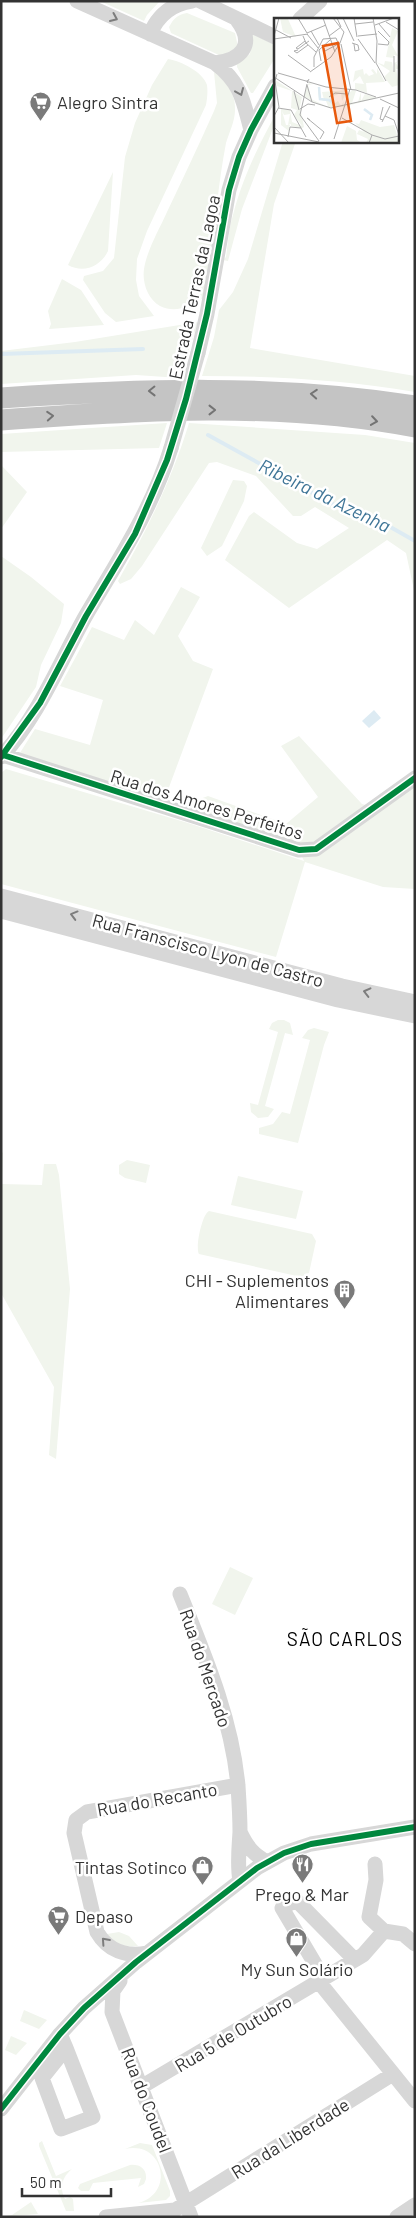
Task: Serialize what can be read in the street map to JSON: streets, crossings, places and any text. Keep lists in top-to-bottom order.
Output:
{
  "streets": {
    "street": [
      "Estrada Terras da Lagoa",
      "Rua dos Amores Perfeitos",
      "Rua Franscisco Lyon de Castro",
      "Rua do Mercado",
      "Rua do Recanto",
      "Rua 5 de Outubro",
      "Rua do Coudel",
      "Rua da Liberdade"
    ]
  },
  "crossings": [
    ["Estrada Terras da Lagoa", "Rua dos Amores Perfeitos"],
    ["Rua do Mercado", "Rua do Recanto"],
    ["Rua 5 de Outubro", "Rua do Coudel"],
    ["Rua do Coudel", "Rua da Liberdade"]
  ],
  "districts": ["SÃO CARLOS"],
  "water": ["Ribeira da Azenha"],
  "places": {
    "supermarket": ["Alegro Sintra", "Depaso"],
    "building": ["CHI - Suplementos Alimentares"],
    "restaurant": ["Prego & Mar"],
    "shop": ["Tintas Sotinco", "My Sun Solário"]
  },
  "scale_bar": "50 m"
}
